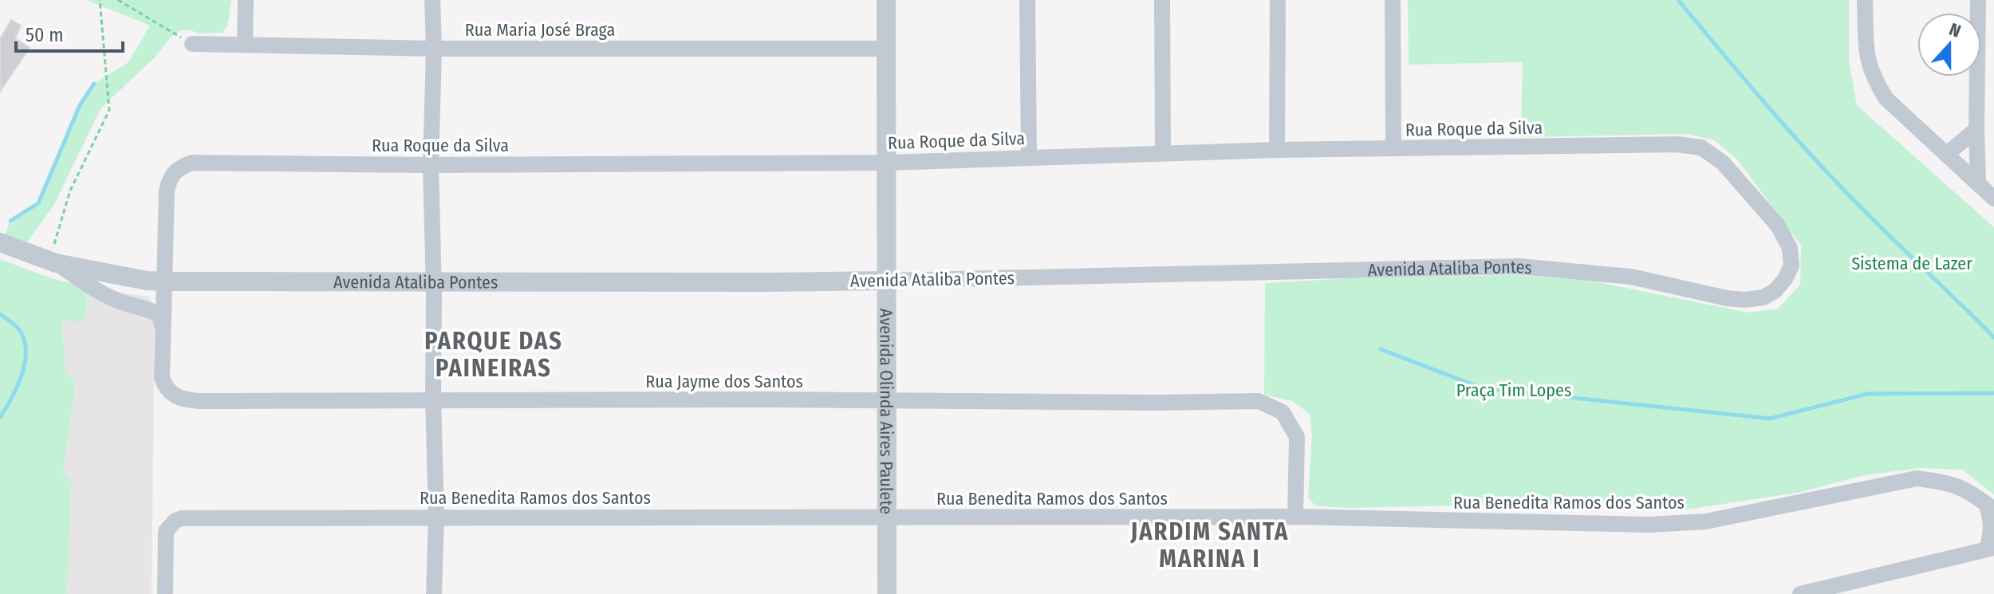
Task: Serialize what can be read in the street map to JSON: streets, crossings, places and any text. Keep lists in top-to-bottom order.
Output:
{
  "streets": {
    "street": [
      "Rua Maria José Braga",
      "Rua Roque da Silva",
      "Avenida Ataliba Pontes",
      "Rua Jayme dos Santos",
      "Avenida Olinda Aires Paulete",
      "Rua Benedita Ramos dos Santos"
    ]
  },
  "crossings": [
    ["Rua Maria José Braga", "Avenida Olinda Aires Paulete"],
    ["Rua Roque da Silva", "Avenida Ataliba Pontes"],
    ["Rua Roque da Silva", "Rua Jayme dos Santos"],
    ["Rua Roque da Silva", "Avenida Olinda Aires Paulete"],
    ["Avenida Ataliba Pontes", "Rua Jayme dos Santos"],
    ["Avenida Ataliba Pontes", "Avenida Olinda Aires Paulete"],
    ["Rua Jayme dos Santos", "Avenida Olinda Aires Paulete"],
    ["Rua Jayme dos Santos", "Rua Benedita Ramos dos Santos"],
    ["Avenida Olinda Aires Paulete", "Rua Benedita Ramos dos Santos"]
  ],
  "districts": ["PARQUE DAS PAINEIRAS", "JARDIM SANTA MARINA I"],
  "parks": ["Sistema de Lazer", "Praça Tim Lopes"],
  "scale_bar": "50 m",
  "north": "top"
}
